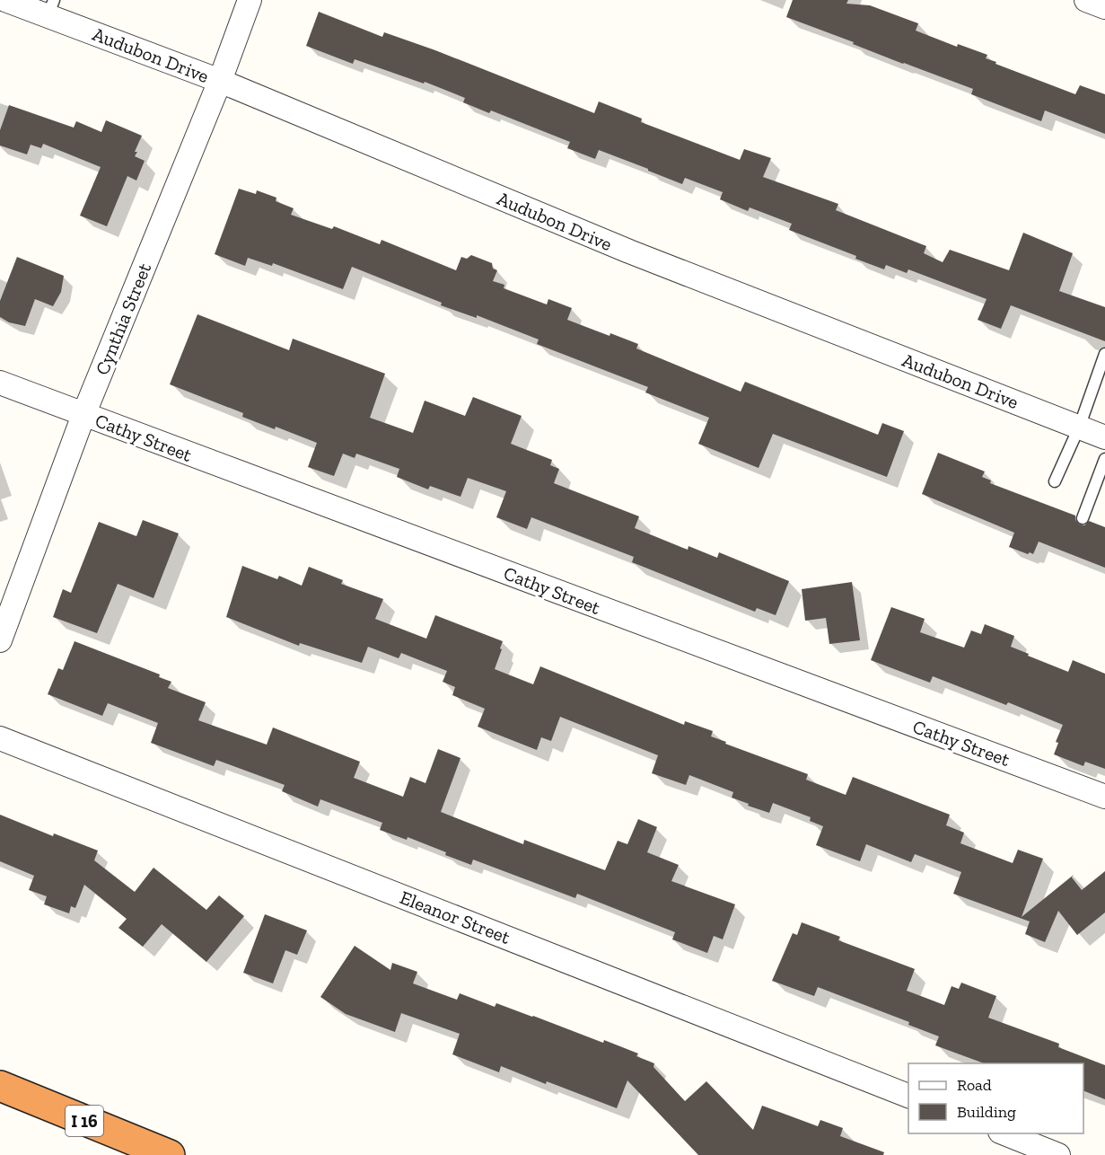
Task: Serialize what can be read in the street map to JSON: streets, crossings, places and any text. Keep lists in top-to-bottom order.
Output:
{
  "streets": {
    "highway": ["I 16"],
    "street": [
      "Audubon Drive",
      "Cynthia Street",
      "Cathy Street",
      "Eleanor Street"
    ]
  },
  "crossings": [
    ["Audubon Drive", "Cynthia Street"],
    ["Cynthia Street", "Cathy Street"]
  ],
  "legend": ["Road", "Building"]
}
